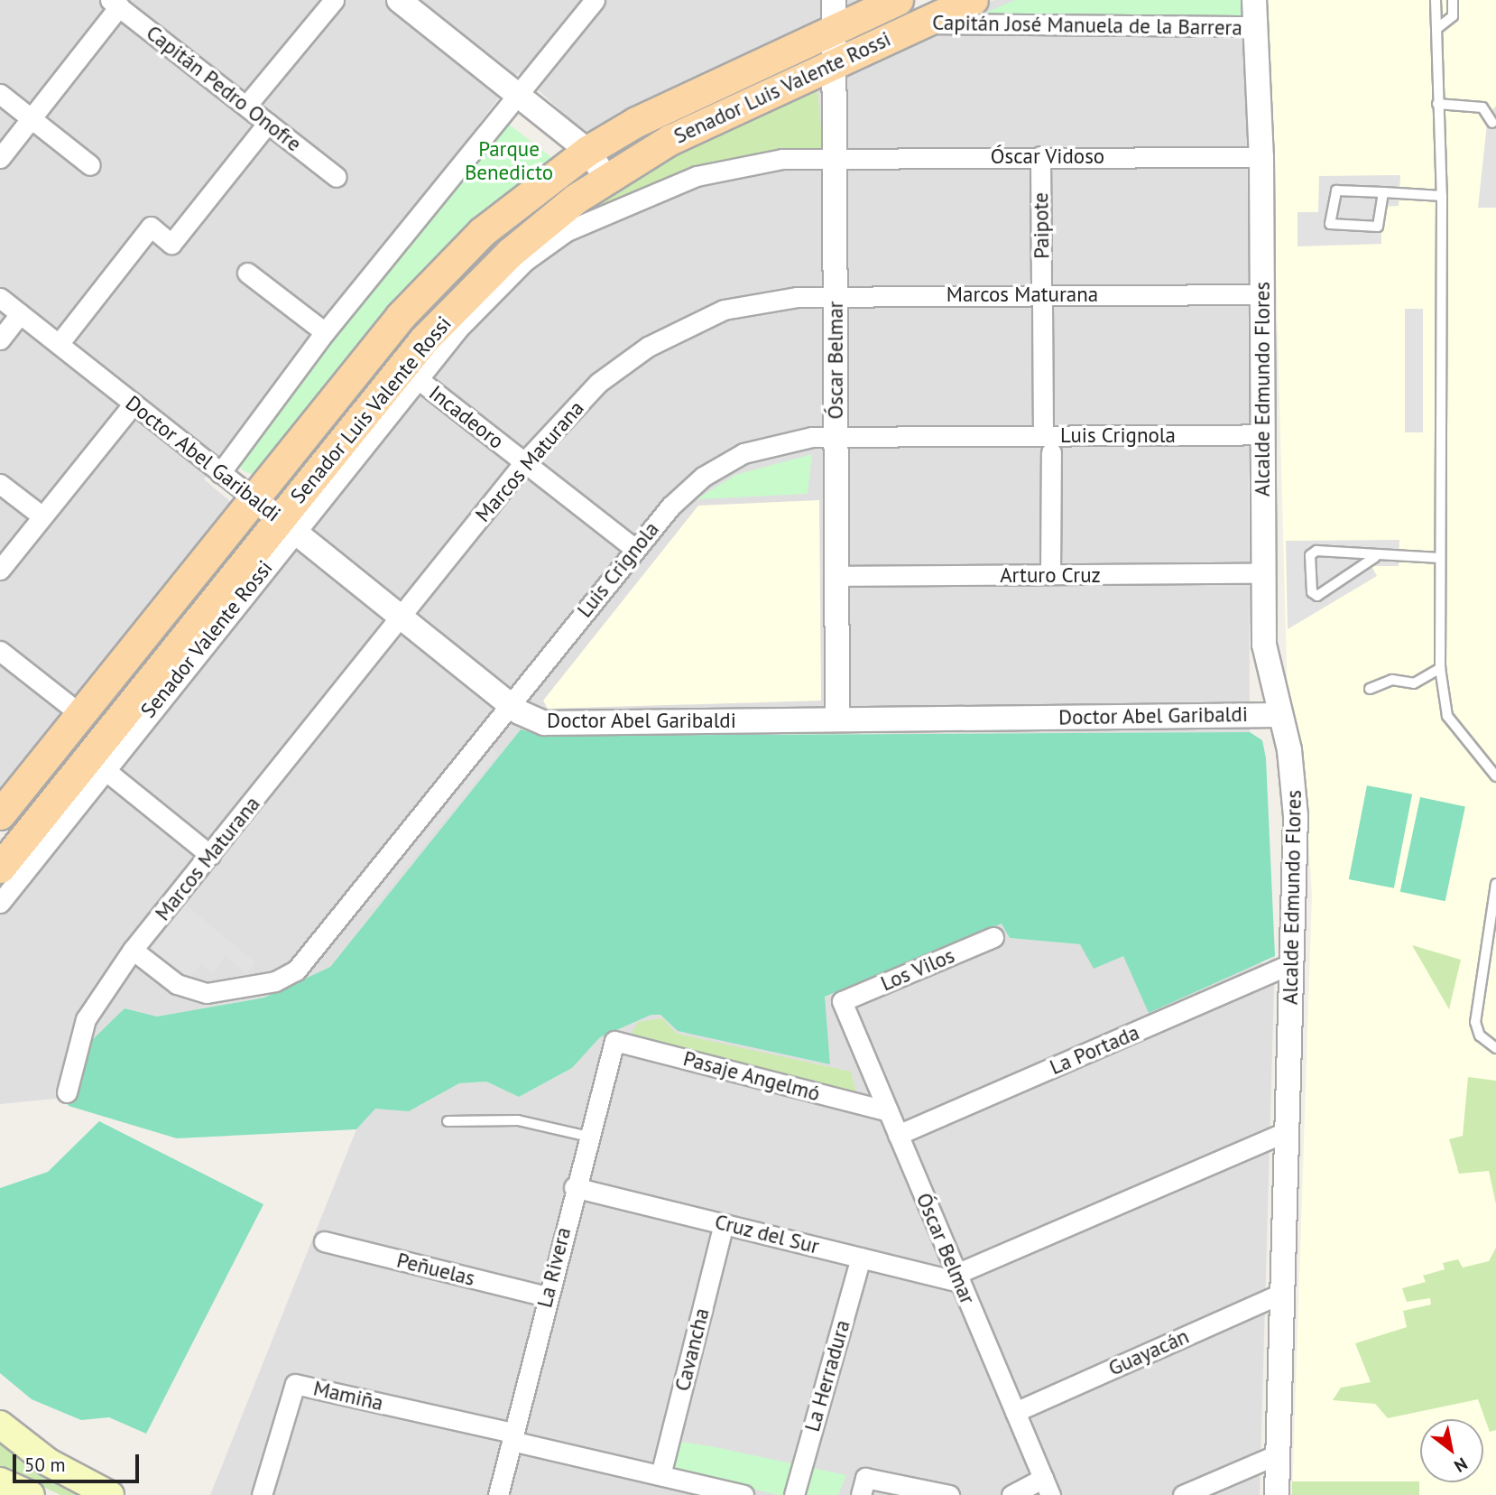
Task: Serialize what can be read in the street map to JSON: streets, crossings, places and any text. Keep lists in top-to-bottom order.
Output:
{
  "streets": {
    "main road": ["Senador Luis Valente Rossi"],
    "street": [
      "Capitán José Manuela de la Barrera",
      "Capitán Pedro Onofre",
      "Óscar Vidoso",
      "Paipote",
      "Marcos Maturana",
      "Óscar Belmar",
      "Alcalde Edmundo Flores",
      "Incadeoro",
      "Luis Crignola",
      "Doctor Abel Garibaldi",
      "Arturo Cruz",
      "Senador Valente Rossi",
      "Los Vilos",
      "La Portada",
      "Pasaje Angelmó",
      "Cruz del Sur",
      "La Rivera",
      "Peñuelas",
      "Cavancha",
      "Guayacán",
      "La Herradura",
      "Mamiña"
    ]
  },
  "crossings": [
    ["Capitán José Manuela de la Barrera", "Senador Luis Valente Rossi"],
    ["Capitán José Manuela de la Barrera", "Alcalde Edmundo Flores"],
    ["Senador Luis Valente Rossi", "Óscar Belmar"],
    ["Senador Luis Valente Rossi", "Doctor Abel Garibaldi"],
    ["Senador Luis Valente Rossi", "Senador Valente Rossi"],
    ["Óscar Vidoso", "Paipote"],
    ["Óscar Vidoso", "Óscar Belmar"],
    ["Óscar Vidoso", "Alcalde Edmundo Flores"],
    ["Óscar Vidoso", "Senador Valente Rossi"],
    ["Paipote", "Marcos Maturana"],
    ["Paipote", "Luis Crignola"],
    ["Paipote", "Arturo Cruz"],
    ["Marcos Maturana", "Óscar Belmar"],
    ["Marcos Maturana", "Alcalde Edmundo Flores"],
    ["Marcos Maturana", "Incadeoro"],
    ["Marcos Maturana", "Luis Crignola"],
    ["Marcos Maturana", "Doctor Abel Garibaldi"],
    ["Óscar Belmar", "Luis Crignola"],
    ["Óscar Belmar", "Doctor Abel Garibaldi"],
    ["Óscar Belmar", "Arturo Cruz"],
    ["Óscar Belmar", "Senador Valente Rossi"],
    ["Óscar Belmar", "Los Vilos"],
    ["Óscar Belmar", "La Portada"],
    ["Óscar Belmar", "Pasaje Angelmó"],
    ["Óscar Belmar", "Cruz del Sur"],
    ["Óscar Belmar", "Guayacán"],
    ["Alcalde Edmundo Flores", "Luis Crignola"],
    ["Alcalde Edmundo Flores", "Doctor Abel Garibaldi"],
    ["Alcalde Edmundo Flores", "Arturo Cruz"],
    ["Alcalde Edmundo Flores", "La Portada"],
    ["Alcalde Edmundo Flores", "Guayacán"],
    ["Incadeoro", "Luis Crignola"],
    ["Incadeoro", "Senador Valente Rossi"],
    ["Luis Crignola", "Doctor Abel Garibaldi"],
    ["Doctor Abel Garibaldi", "Senador Valente Rossi"],
    ["Pasaje Angelmó", "La Rivera"],
    ["Cruz del Sur", "La Rivera"],
    ["Cruz del Sur", "Cavancha"],
    ["Cruz del Sur", "La Herradura"],
    ["La Rivera", "Peñuelas"],
    ["La Rivera", "Mamiña"],
    ["Cavancha", "Mamiña"]
  ],
  "parks": ["Parque Benedicto"],
  "scale_bar": "50 m",
  "north": "bottom right"
}
